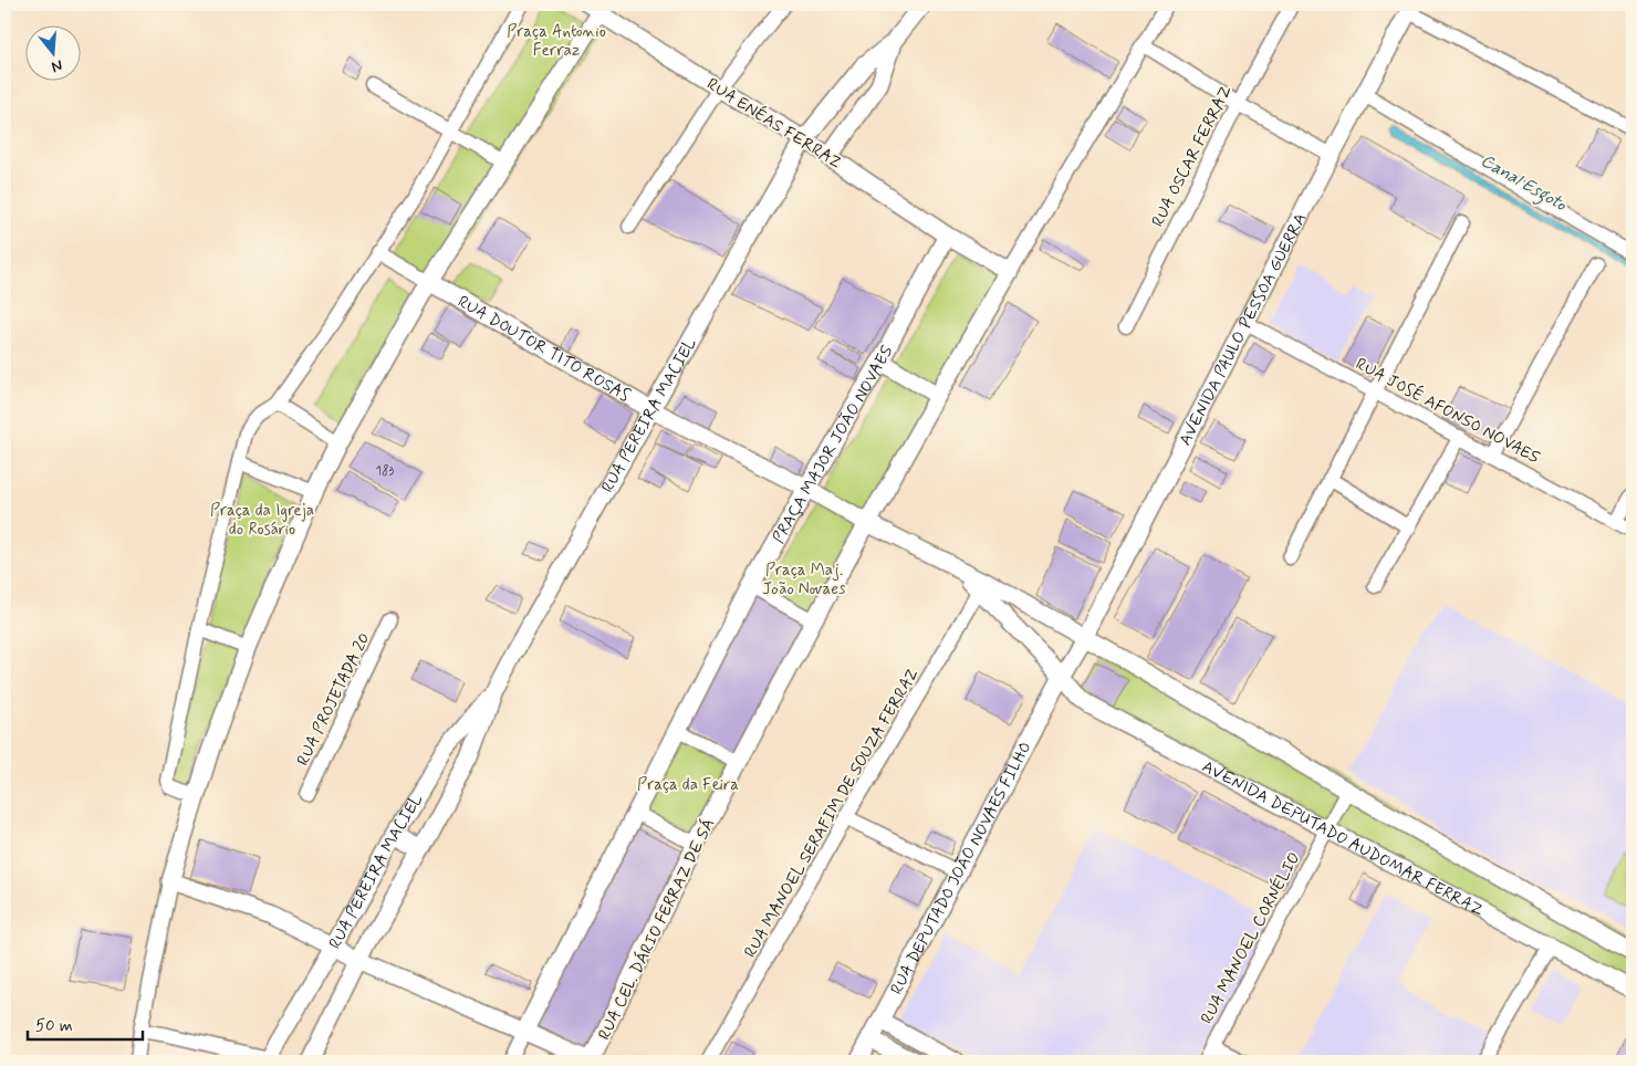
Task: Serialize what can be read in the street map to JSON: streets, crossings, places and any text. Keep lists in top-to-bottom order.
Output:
{
  "streets": {
    "street": [
      "RUA ENÉAS FERRAZ",
      "RUA OSCAR FERRAZ",
      "AVENIDA PAULO PESSOA GUERRA",
      "RUA DOUTOR TITO ROSAS",
      "RUA JOSÉ AFONSO NOVAES",
      "RUA PEREIRA MACIEL",
      "PRAÇA MAJOR JOÃO NOVAES",
      "RUA PROJETADA 20",
      "RUA MANOEL SERAFIM DE SOUZA FERRAZ",
      "AVENIDA DEPUTADO AUDOMAR FERRAZ",
      "RUA DEPUTADO JOÃO NOVAES FILHO",
      "RUA CEL. DÁRIO FERRAZ DE SÁ",
      "RUA MANOEL CORNÉLIO"
    ]
  },
  "crossings": [
    ["RUA ENÉAS FERRAZ", "RUA PEREIRA MACIEL"],
    ["RUA ENÉAS FERRAZ", "PRAÇA MAJOR JOÃO NOVAES"],
    ["AVENIDA PAULO PESSOA GUERRA", "RUA DOUTOR TITO ROSAS"],
    ["AVENIDA PAULO PESSOA GUERRA", "RUA JOSÉ AFONSO NOVAES"],
    ["AVENIDA PAULO PESSOA GUERRA", "RUA DEPUTADO JOÃO NOVAES FILHO"],
    ["RUA DOUTOR TITO ROSAS", "RUA PEREIRA MACIEL"],
    ["RUA DOUTOR TITO ROSAS", "PRAÇA MAJOR JOÃO NOVAES"],
    ["RUA DOUTOR TITO ROSAS", "RUA MANOEL SERAFIM DE SOUZA FERRAZ"],
    ["RUA DOUTOR TITO ROSAS", "AVENIDA DEPUTADO AUDOMAR FERRAZ"],
    ["RUA MANOEL SERAFIM DE SOUZA FERRAZ", "AVENIDA DEPUTADO AUDOMAR FERRAZ"],
    ["AVENIDA DEPUTADO AUDOMAR FERRAZ", "RUA DEPUTADO JOÃO NOVAES FILHO"],
    ["AVENIDA DEPUTADO AUDOMAR FERRAZ", "RUA MANOEL CORNÉLIO"]
  ],
  "water": ["Canal Esgoto"],
  "parks": [
    "Praça Antonio Ferraz",
    "Praça da Igreja do Rosário",
    "Praça Maj. João Novaes",
    "Praça da Feira"
  ],
  "house_numbers": ["183"],
  "scale_bar": "50 m",
  "north": "bottom"
}
